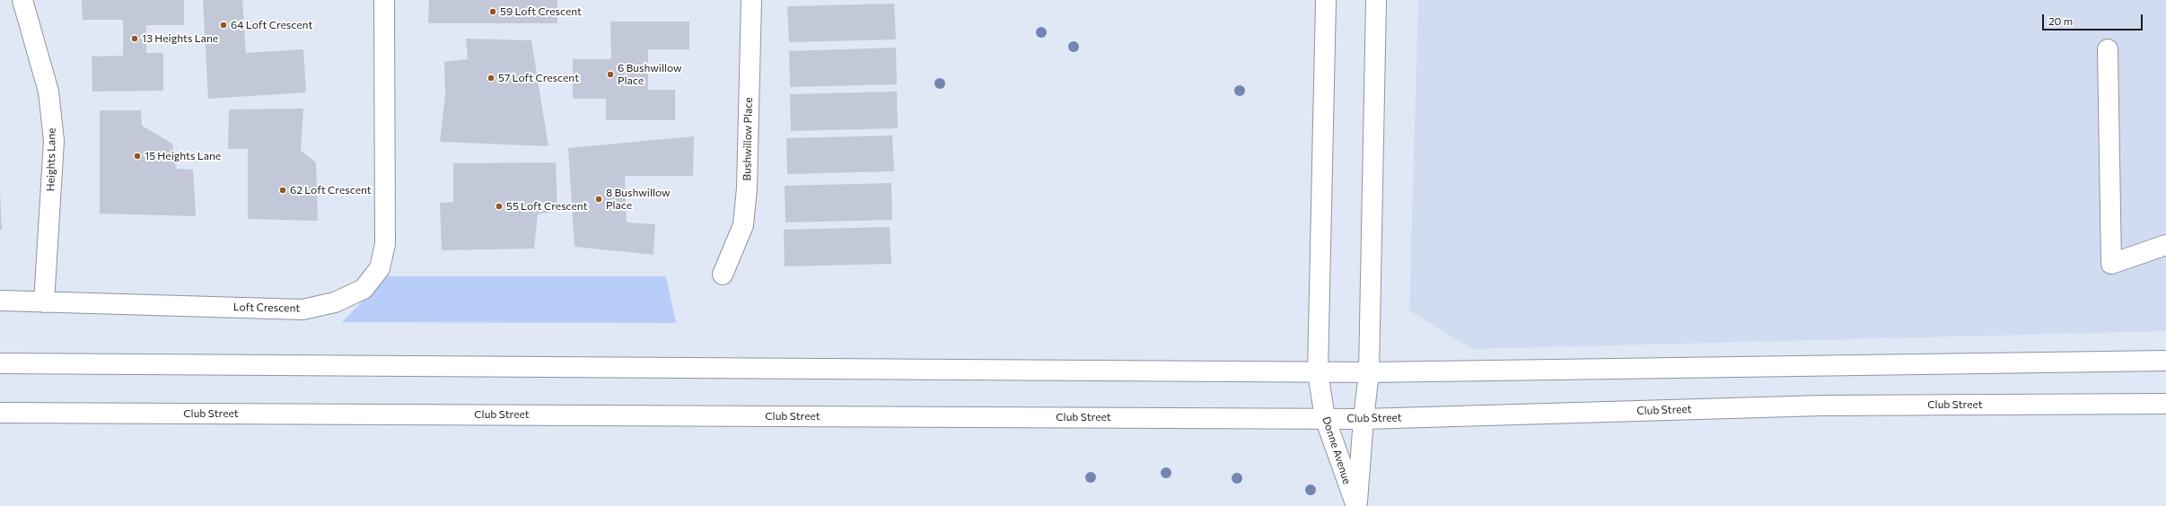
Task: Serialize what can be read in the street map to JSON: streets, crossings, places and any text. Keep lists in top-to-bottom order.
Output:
{
  "streets": {
    "main road": [
      "Bushwillow Place",
      "Heights Lane",
      "Loft Crescent",
      "Club Street",
      "Donne Avenue"
    ]
  },
  "crossings": [
    ["Heights Lane", "Loft Crescent"],
    ["Club Street", "Donne Avenue"]
  ],
  "places": [
    "59 Loft Crescent",
    "64 Loft Crescent",
    "13 Heights Lane",
    "6 Bushwillow Place",
    "57 Loft Crescent",
    "15 Heights Lane",
    "62 Loft Crescent",
    "8 Bushwillow Place",
    "55 Loft Crescent"
  ],
  "scale_bar": "20 m"
}
